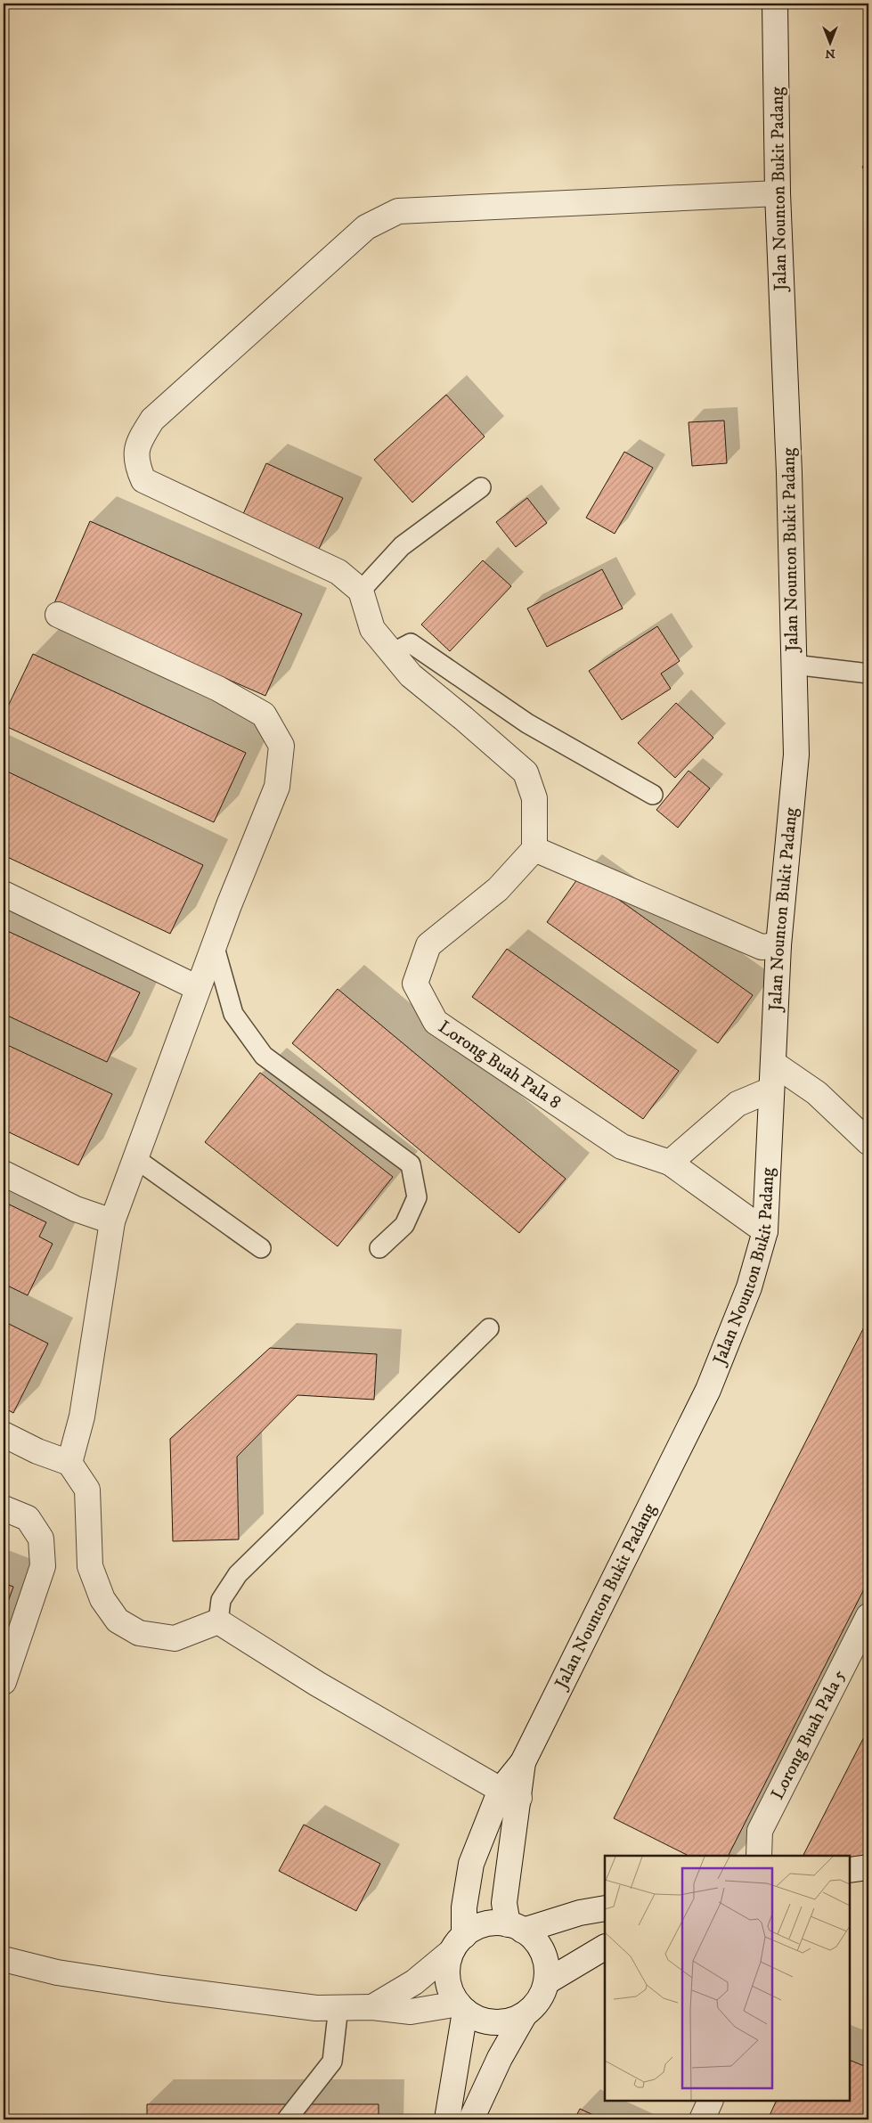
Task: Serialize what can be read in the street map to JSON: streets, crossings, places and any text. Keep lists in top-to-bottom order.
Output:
{
  "streets": {
    "street": ["Jalan Nounton Bukit Padang", "Lorong Buah Pala 8", "Lorong Buah Pala 5"]
  },
  "crossings": [
    ["Jalan Nounton Bukit Padang", "Lorong Buah Pala 8"]
  ],
  "north": "bottom"
}
